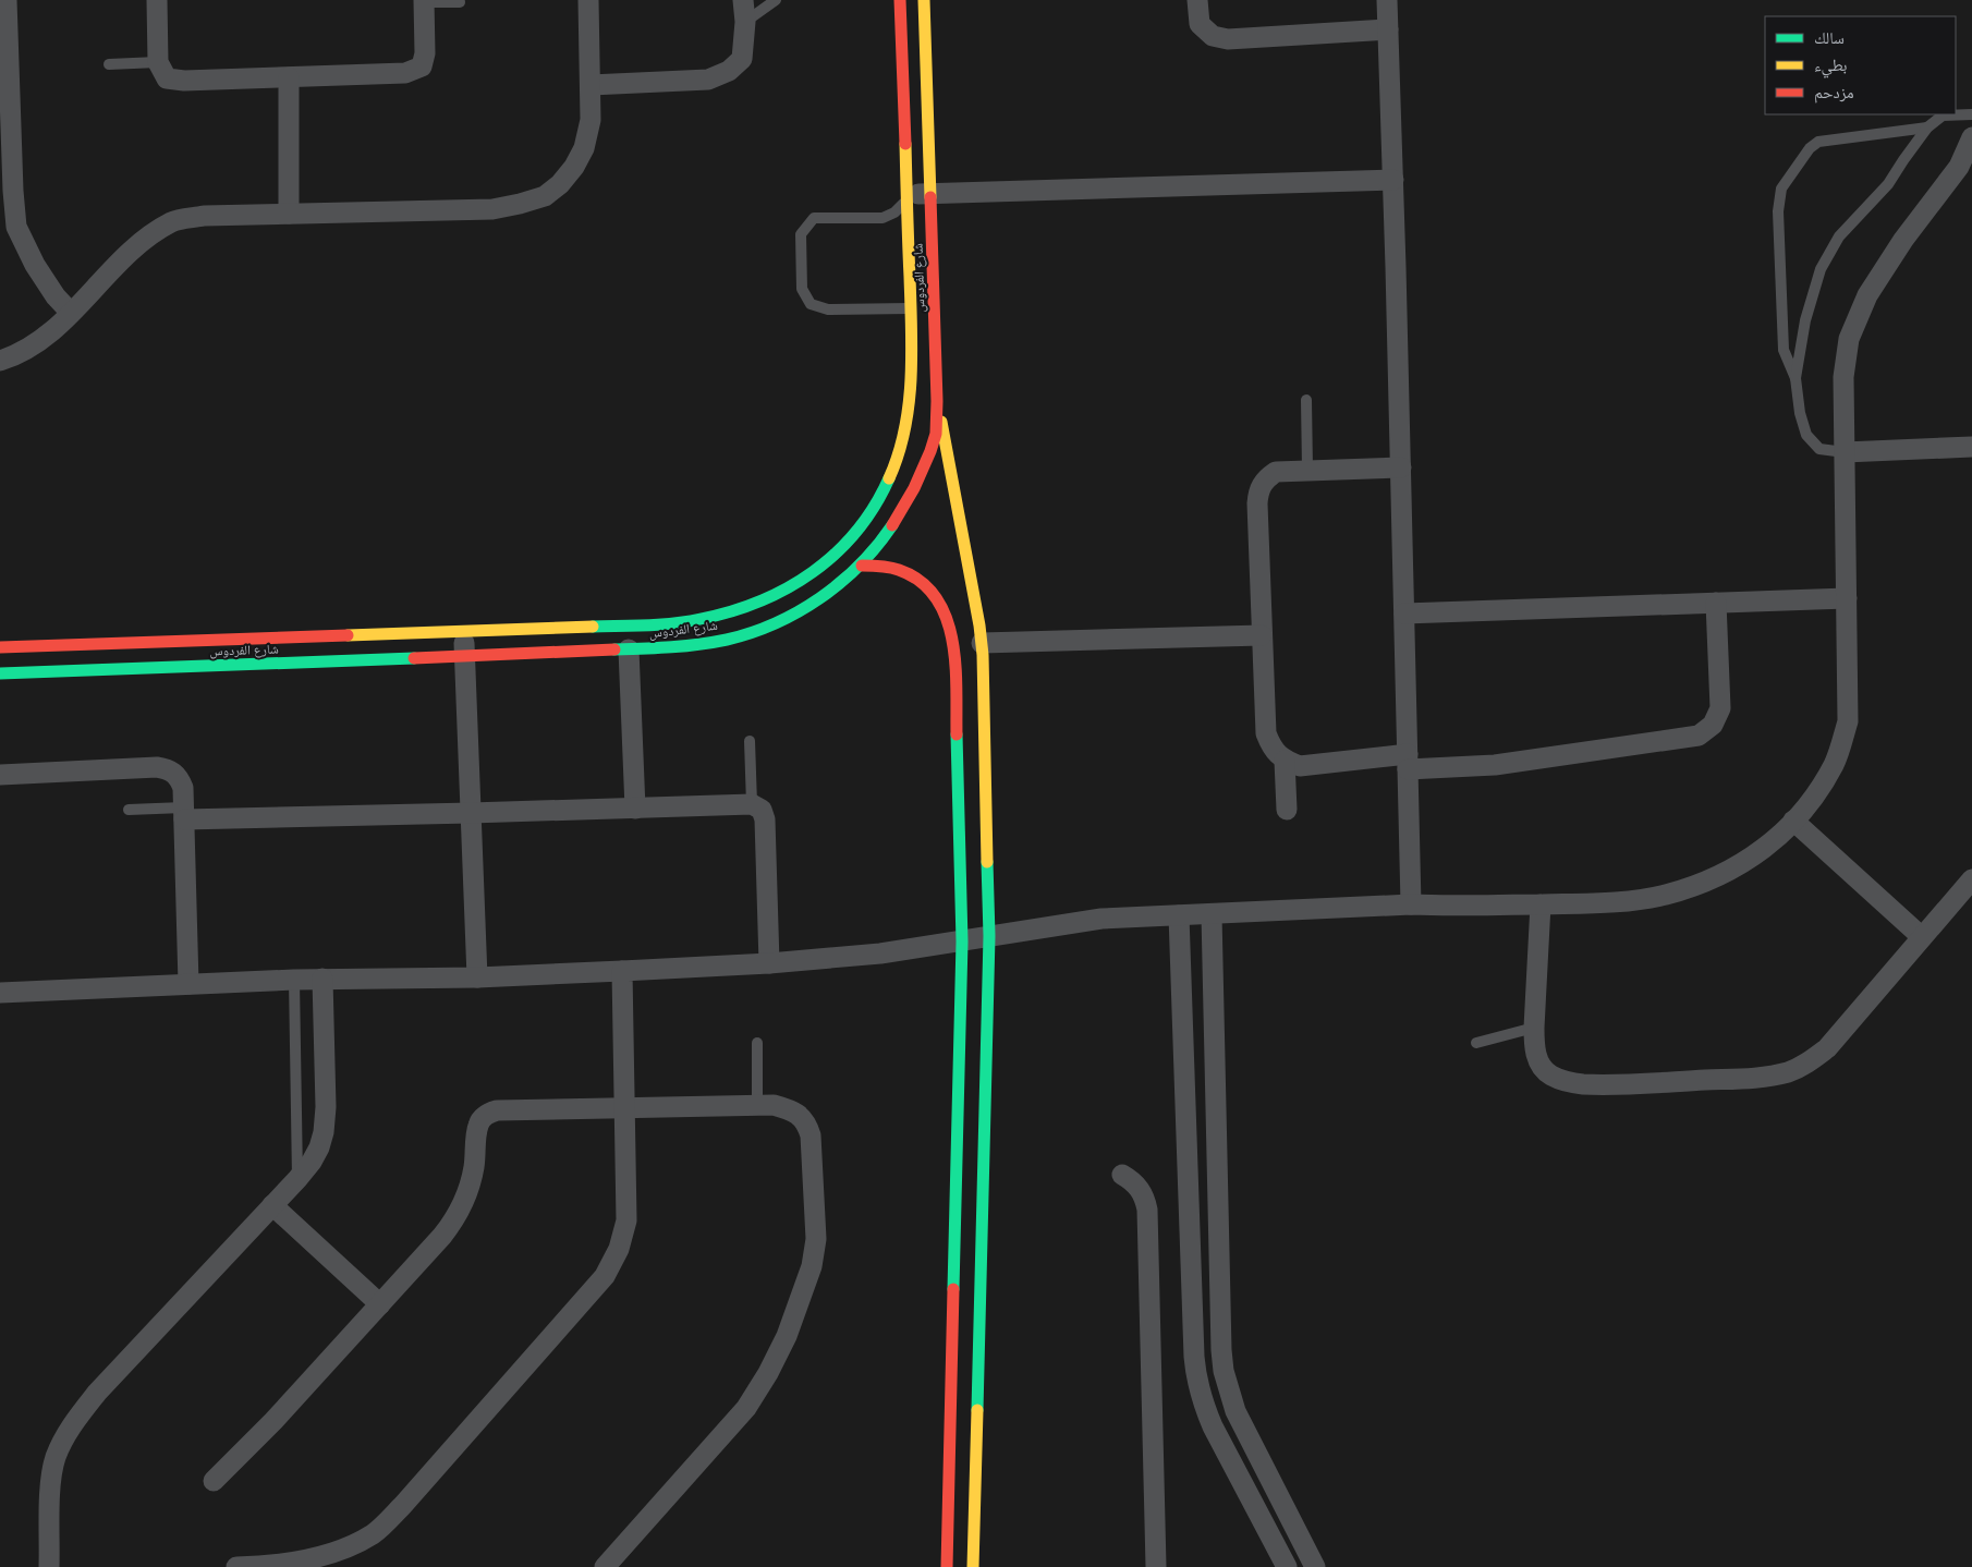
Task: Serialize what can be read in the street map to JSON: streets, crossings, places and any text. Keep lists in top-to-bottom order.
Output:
{
  "streets": {
    "street": ["شارع الفردوس"]
  },
  "legend": ["سالك", "بطيء", "مزدحم"]
}
